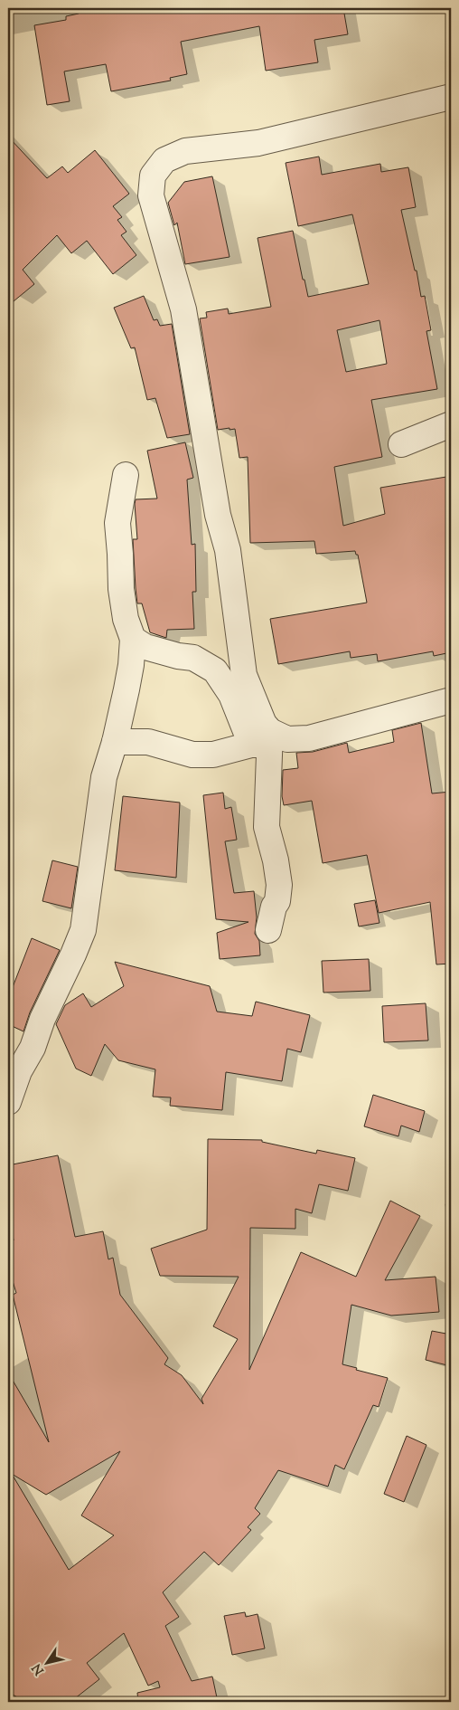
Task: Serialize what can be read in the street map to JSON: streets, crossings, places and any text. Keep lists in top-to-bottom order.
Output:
{
  "north": "bottom left"
}
